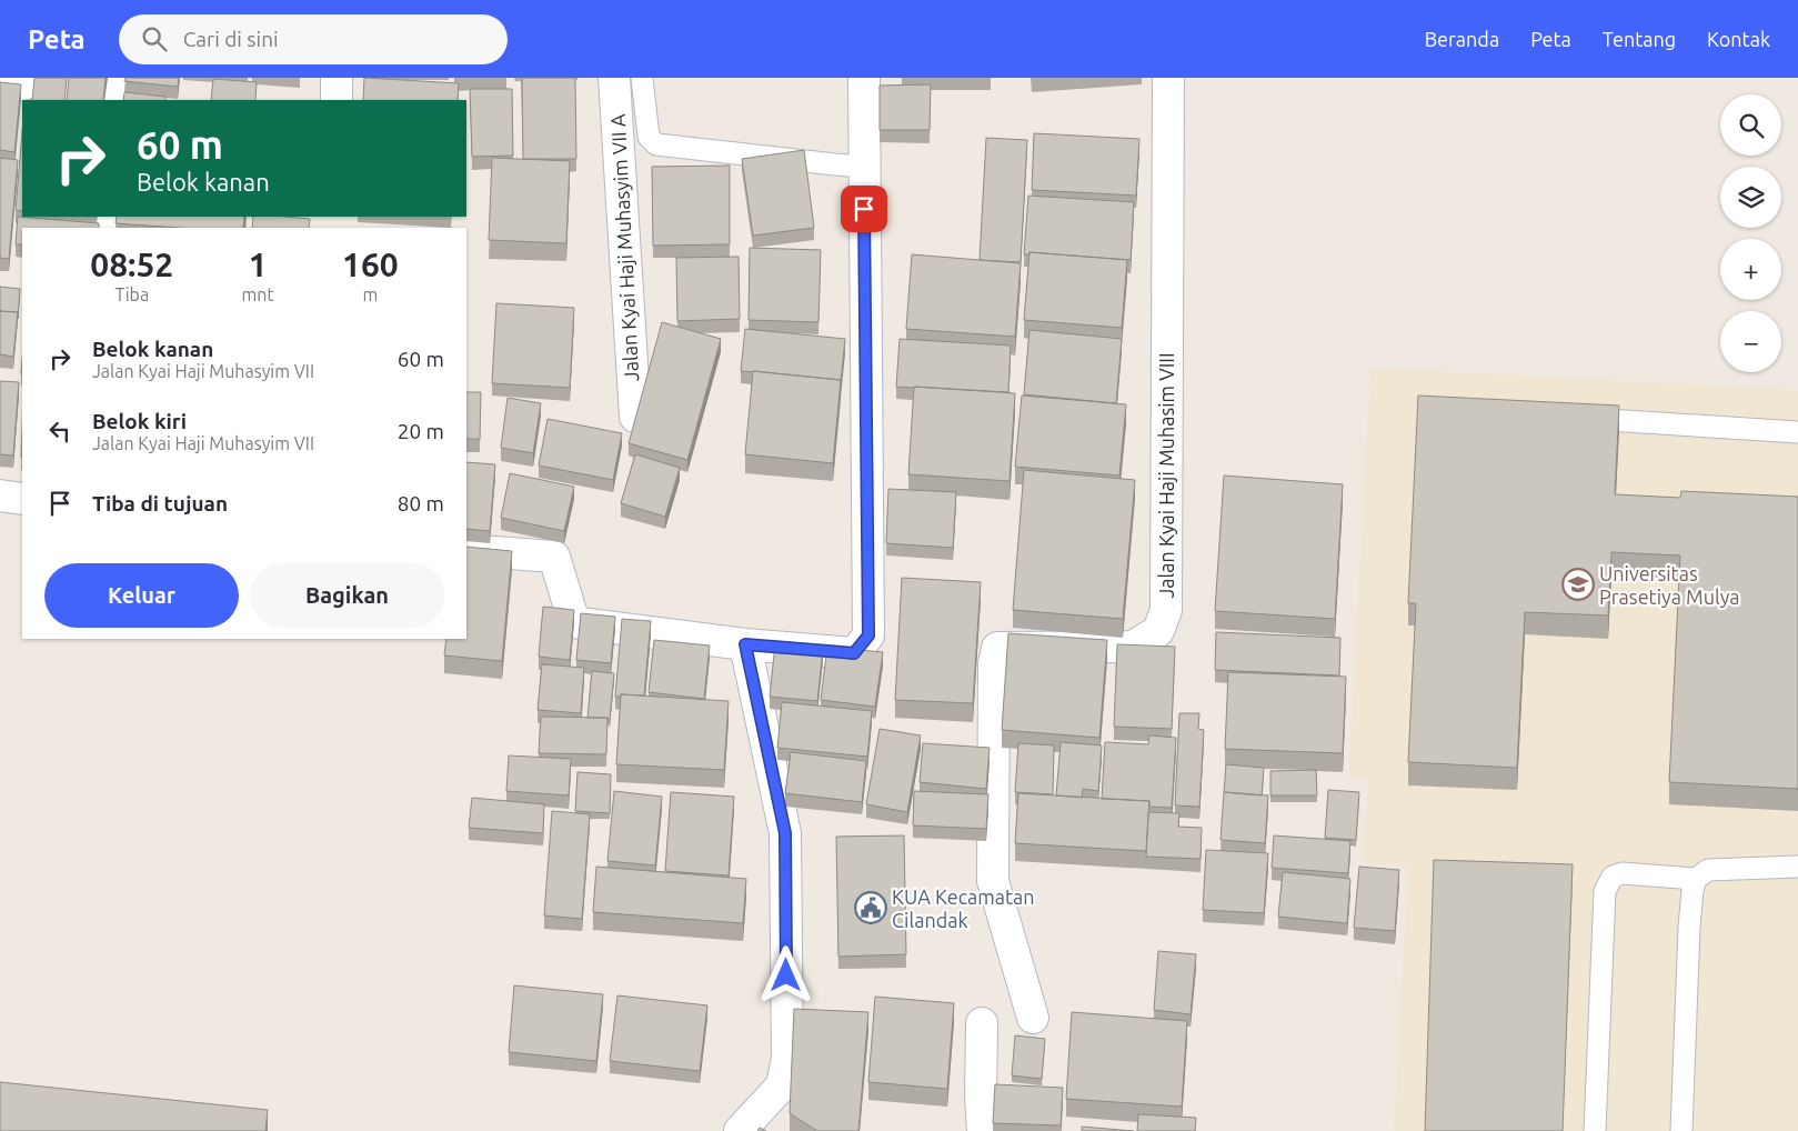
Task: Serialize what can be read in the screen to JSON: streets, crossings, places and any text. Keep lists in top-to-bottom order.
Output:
{
  "streets": {
    "street": ["Jalan Kyai Haji Muhasyim VII A", "Jalan Kyai Haji Muhasim VIII"]
  },
  "places": {
    "school or university": ["Universitas Prasetiya Mulya"],
    "public building": ["KUA Kecamatan Cilandak"]
  },
  "page": {
    "header": "Peta",
    "search": "Cari di sini",
    "nav": [
      "Beranda",
      "Peta",
      "Tentang",
      "Kontak"
    ],
    "map_buttons": ["+", "−"],
    "turn": ["60 m", "Belok kanan"],
    "eta": [
      "08:52",
      "Tiba",
      "1",
      "mnt",
      "160",
      "m"
    ],
    "list": [
      {
        "name": "Belok kanan",
        "note": "Jalan Kyai Haji Muhasyim VII",
        "value": "60 m"
      },
      {
        "name": "Belok kiri",
        "note": "Jalan Kyai Haji Muhasyim VII",
        "value": "20 m"
      },
      {
        "name": "Tiba di tujuan",
        "value": "80 m"
      }
    ],
    "buttons": ["Keluar", "Bagikan"]
  }
}
